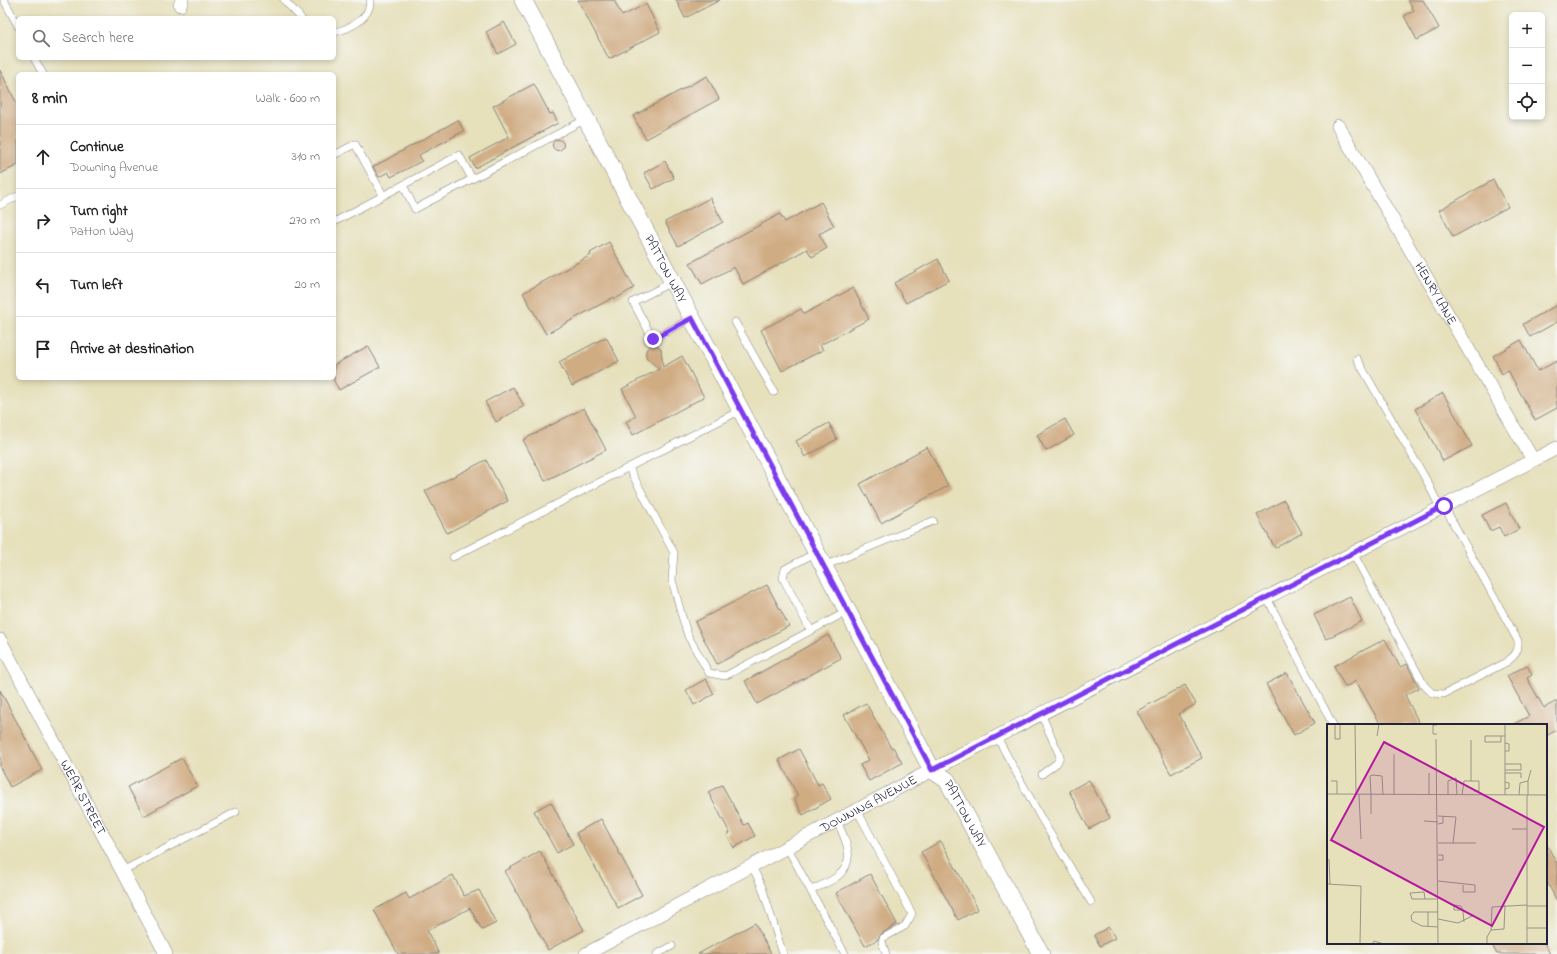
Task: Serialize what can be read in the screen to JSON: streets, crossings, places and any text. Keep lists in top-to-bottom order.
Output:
{
  "streets": {
    "street": [
      "PATTON WAY",
      "HENRY LANE",
      "WEAR STREET",
      "DOWNING AVENUE"
    ]
  },
  "crossings": [
    ["PATTON WAY", "DOWNING AVENUE"],
    ["HENRY LANE", "DOWNING AVENUE"]
  ],
  "page": {
    "map_buttons": ["+", "−"],
    "search": "Search here",
    "heading": ["8 min", "Walk · 600 m"],
    "list": [
      ["Continue", "Downing Avenue", "310 m"],
      ["Turn right", "Patton Way", "270 m"],
      ["Turn left", "20 m"],
      "Arrive at destination"
    ]
  }
}
